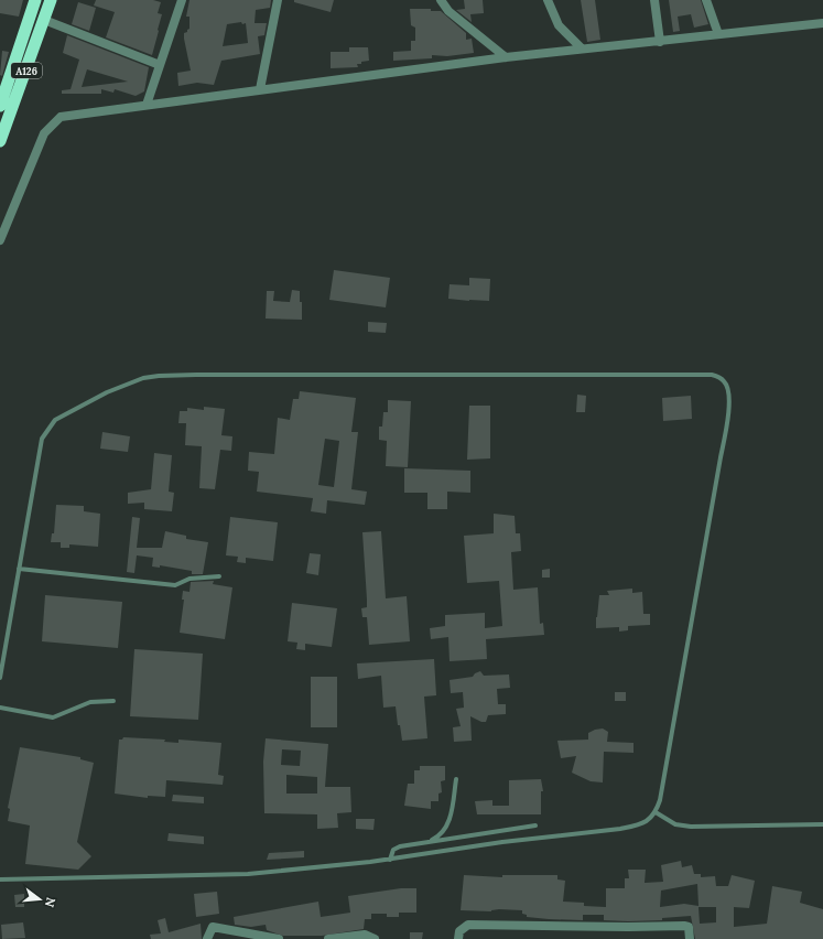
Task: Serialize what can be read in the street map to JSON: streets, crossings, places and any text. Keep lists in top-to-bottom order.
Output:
{
  "streets": {
    "highway": ["A126"]
  },
  "north": "right"
}
